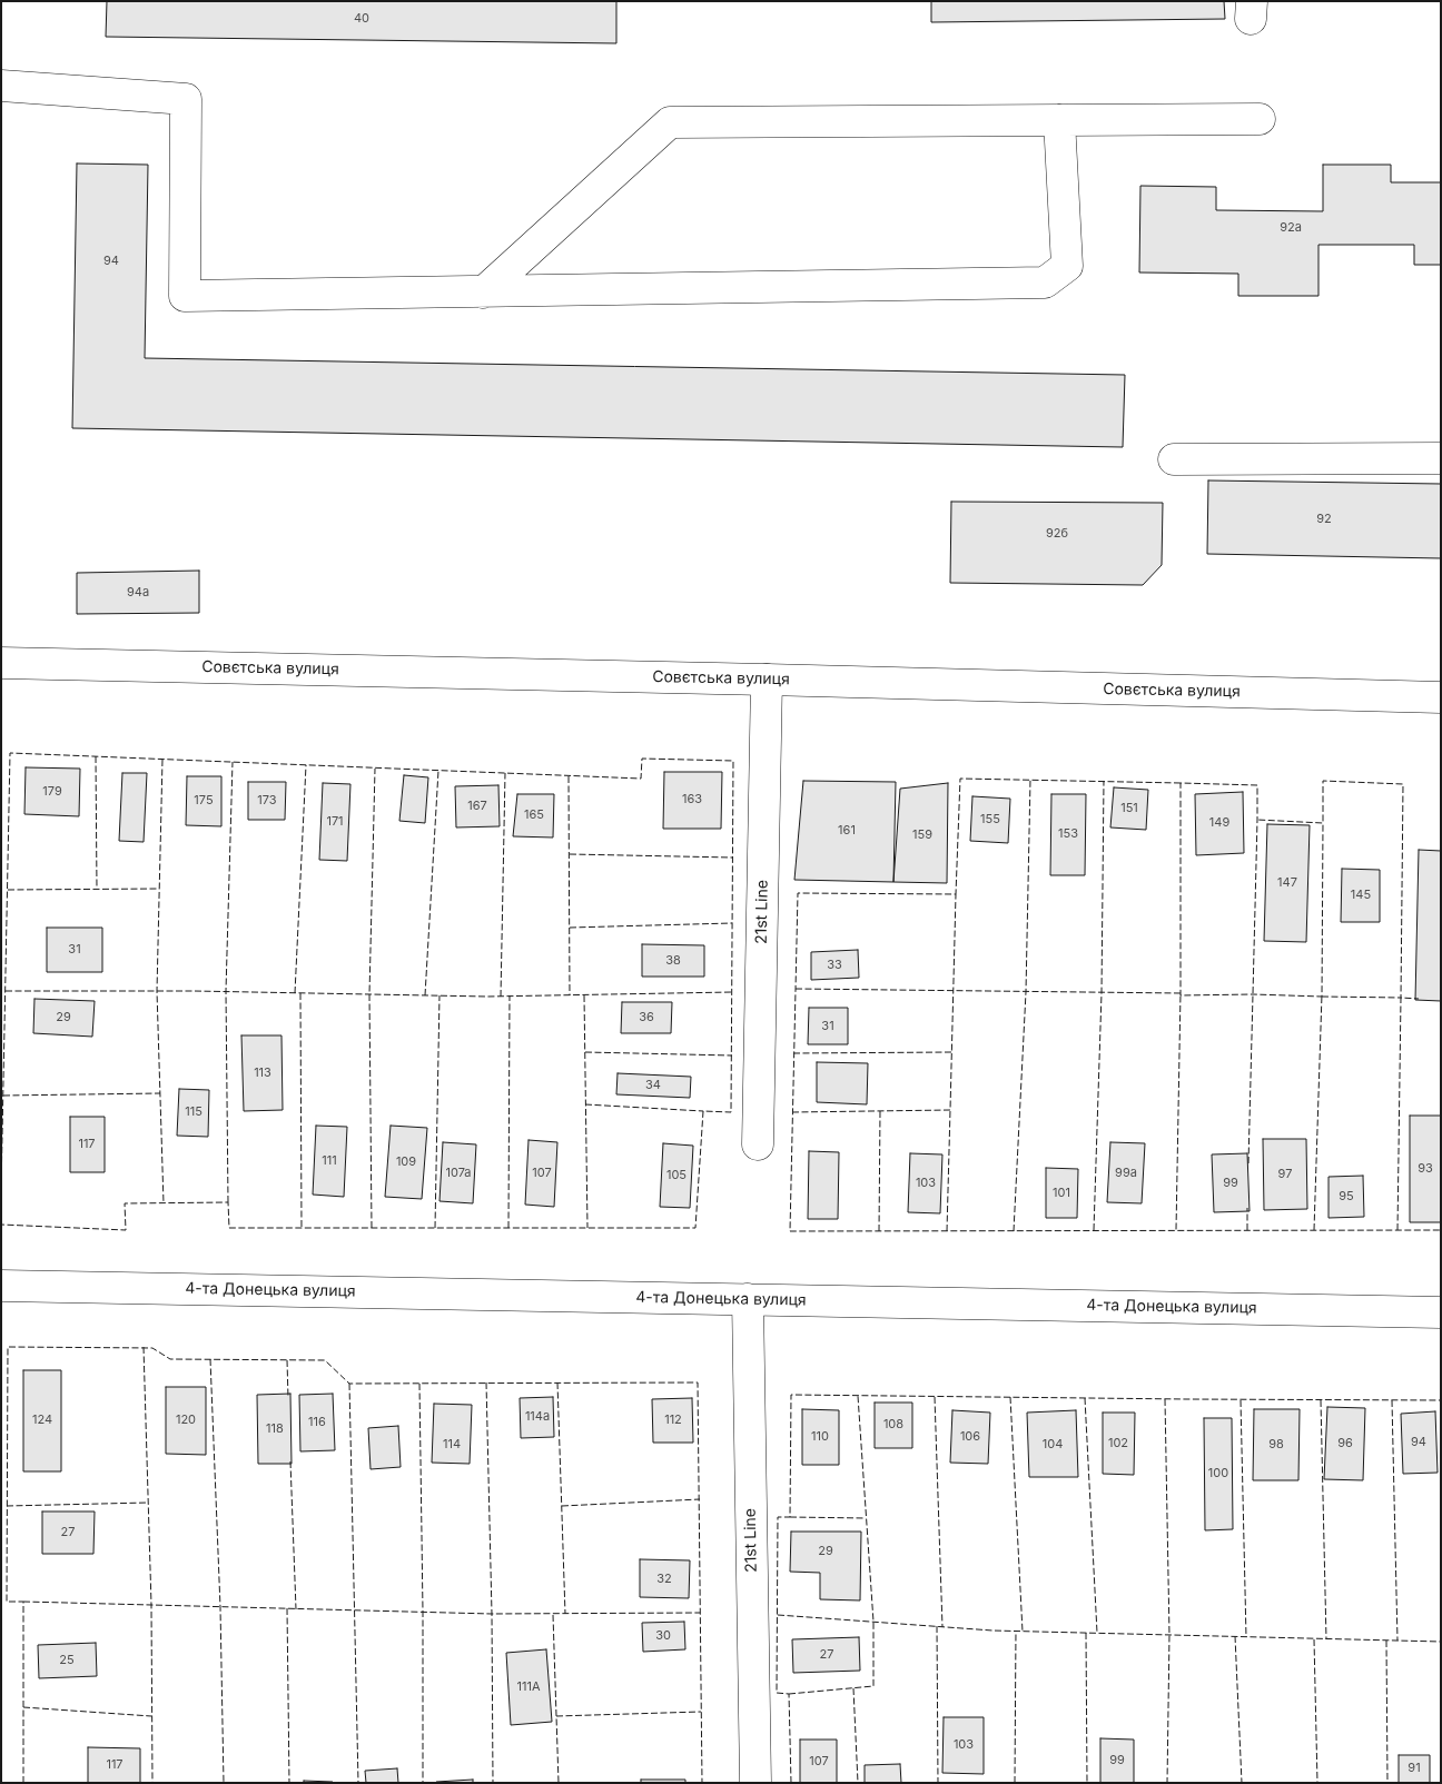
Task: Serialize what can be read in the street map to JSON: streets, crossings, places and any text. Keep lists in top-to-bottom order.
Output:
{
  "streets": {
    "street": ["Совєтська вулиця", "21st Line", "4-та Донецька вулиця"]
  },
  "crossings": [
    ["Совєтська вулиця", "21st Line"],
    ["21st Line", "4-та Донецька вулиця"]
  ],
  "house_numbers": [
    "40",
    "92а",
    "94",
    "92",
    "92б",
    "94а",
    "179",
    "163",
    "175",
    "173",
    "167",
    "151",
    "165",
    "155",
    "171",
    "149",
    "161",
    "153",
    "159",
    "147",
    "145",
    "31",
    "38",
    "33",
    "29",
    "36",
    "31",
    "113",
    "34",
    "115",
    "117",
    "111",
    "109",
    "93",
    "107а",
    "107",
    "99а",
    "97",
    "105",
    "103",
    "99",
    "101",
    "95",
    "114а",
    "124",
    "120",
    "112",
    "116",
    "108",
    "118",
    "110",
    "106",
    "94",
    "102",
    "96",
    "114",
    "104",
    "98",
    "100",
    "27",
    "29",
    "32",
    "30",
    "27",
    "25",
    "111А",
    "103",
    "99",
    "107",
    "117",
    "91"
  ]
}
